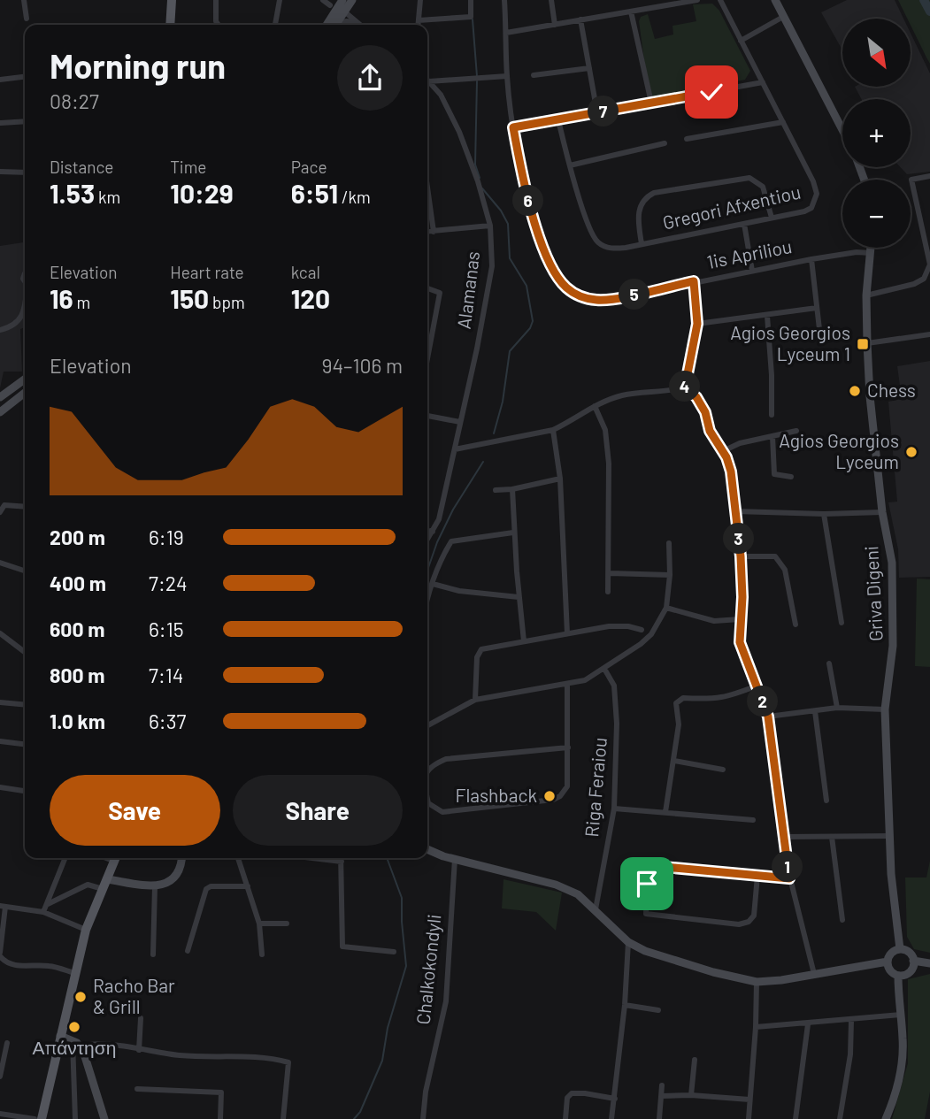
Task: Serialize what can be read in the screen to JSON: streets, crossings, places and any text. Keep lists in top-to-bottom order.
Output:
{
  "streets": {
    "street": [
      "Gregori Afxentiou",
      "1is Apriliou",
      "Alamanas",
      "Griva Digeni",
      "Riga Feraiou",
      "Chalkokondyli"
    ]
  },
  "crossings": [
    ["1is Apriliou", "Griva Digeni"]
  ],
  "places": {
    "transit": ["Agios Georgios Lyceum 1"],
    "other": [
      "Chess",
      "Agios Georgios Lyceum",
      "Flashback",
      "Racho Bar & Grill",
      "Απάντηση"
    ]
  },
  "north": "bottom right",
  "page": {
    "map_buttons": ["+", "−"],
    "heading": ["Morning run", "08:27"],
    "pins": [
      "7",
      "6",
      "5",
      "4",
      "3",
      "2",
      "1"
    ],
    "stats": [
      ["Distance", "1.53 km"],
      ["Time", "10:29"],
      ["Pace", "6:51 /km"],
      ["Elevation", "16 m"],
      ["Heart rate", "150 bpm"],
      ["kcal", "120"]
    ],
    "chart": ["Elevation", "94–106 m"],
    "list": [
      {
        "name": "200 m",
        "note": "6:19"
      },
      {
        "name": "400 m",
        "note": "7:24"
      },
      {
        "name": "600 m",
        "note": "6:15"
      },
      {
        "name": "800 m",
        "note": "7:14"
      },
      {
        "name": "1.0 km",
        "note": "6:37"
      }
    ],
    "buttons": ["Save", "Share"]
  }
}
